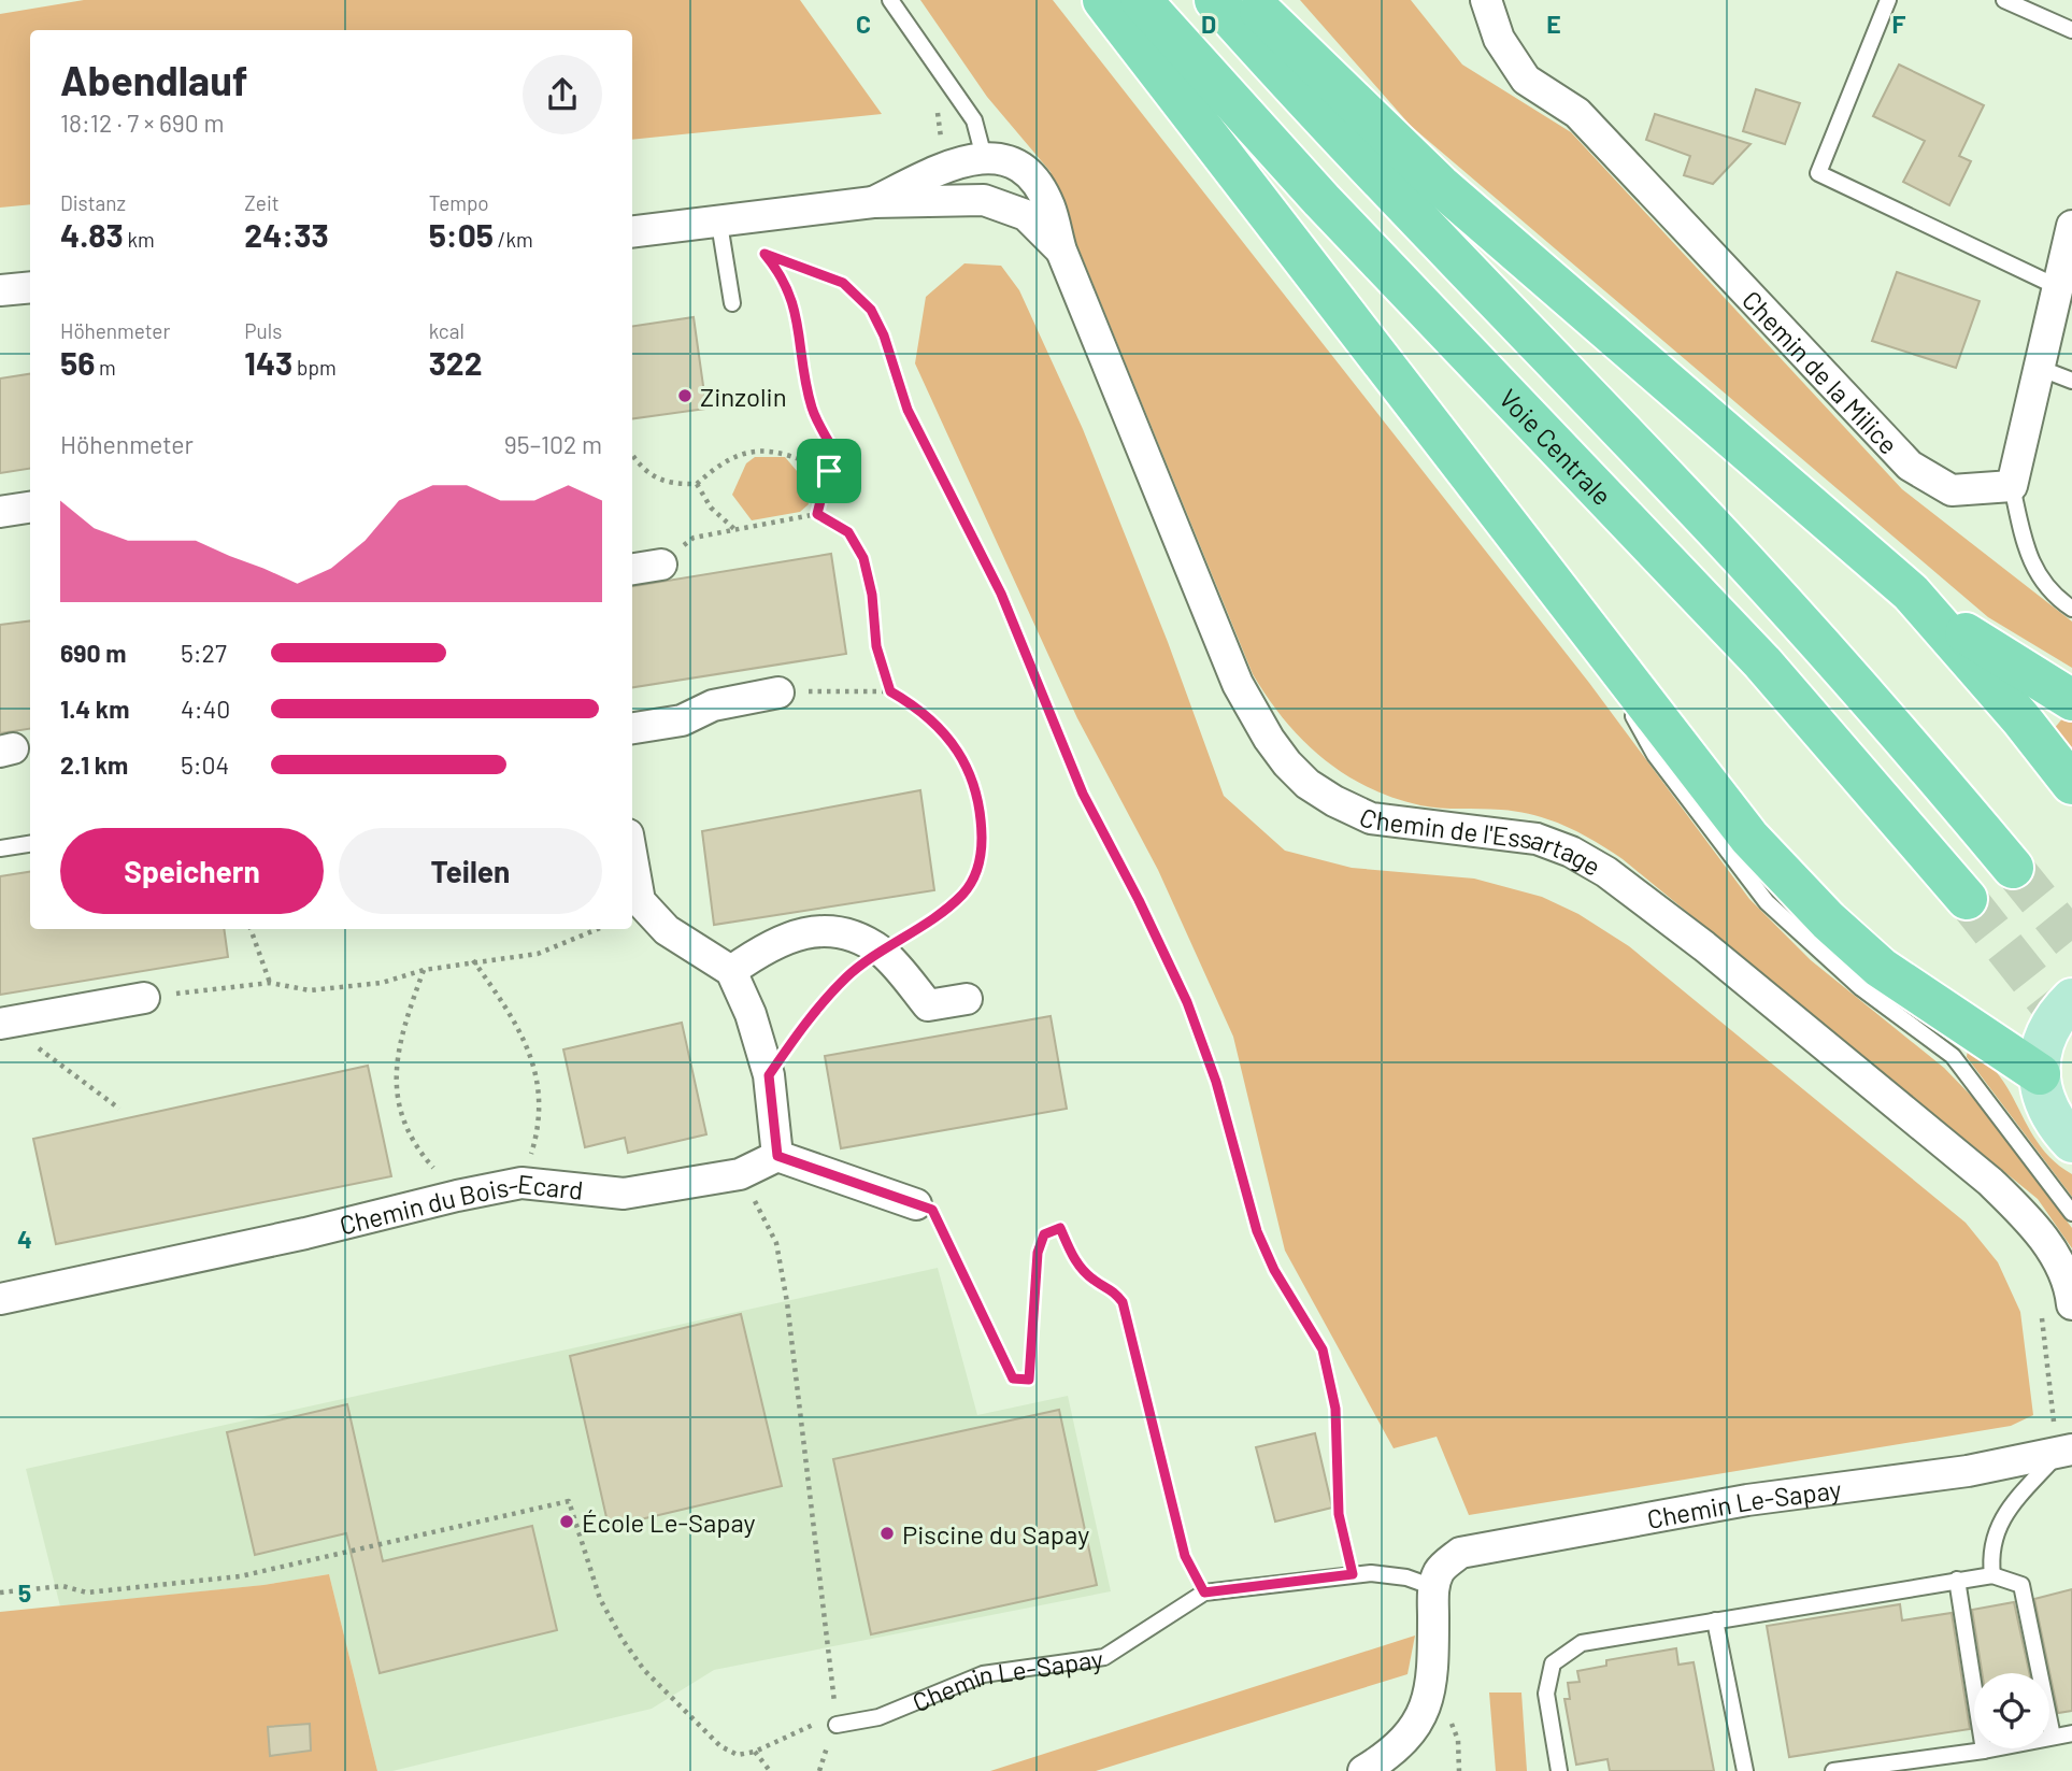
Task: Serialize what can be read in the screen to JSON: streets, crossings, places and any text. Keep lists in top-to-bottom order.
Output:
{
  "streets": {
    "highway": ["Voie Centrale"],
    "street": [
      "Chemin de la Milice",
      "Chemin de l'Essartage",
      "Chemin du Bois-Ecard",
      "Chemin Le-Sapay"
    ]
  },
  "places": ["Zinzolin", "École Le-Sapay", "Piscine du Sapay"],
  "page": {
    "heading": ["Abendlauf", "18:12 · 7 × 690 m"],
    "stats": [
      ["Distanz", "4.83 km"],
      ["Zeit", "24:33"],
      ["Tempo", "5:05 /km"],
      ["Höhenmeter", "56 m"],
      ["Puls", "143 bpm"],
      ["kcal", "322"]
    ],
    "chart": ["Höhenmeter", "95–102 m"],
    "list": [
      {
        "name": "690 m",
        "note": "5:27"
      },
      {
        "name": "1.4 km",
        "note": "4:40"
      },
      {
        "name": "2.1 km",
        "note": "5:04"
      }
    ],
    "buttons": ["Speichern", "Teilen"]
  },
  "grid": {
    "columns": [
      "C",
      "D",
      "E",
      "F"
    ],
    "rows": ["4", "5"]
  }
}
